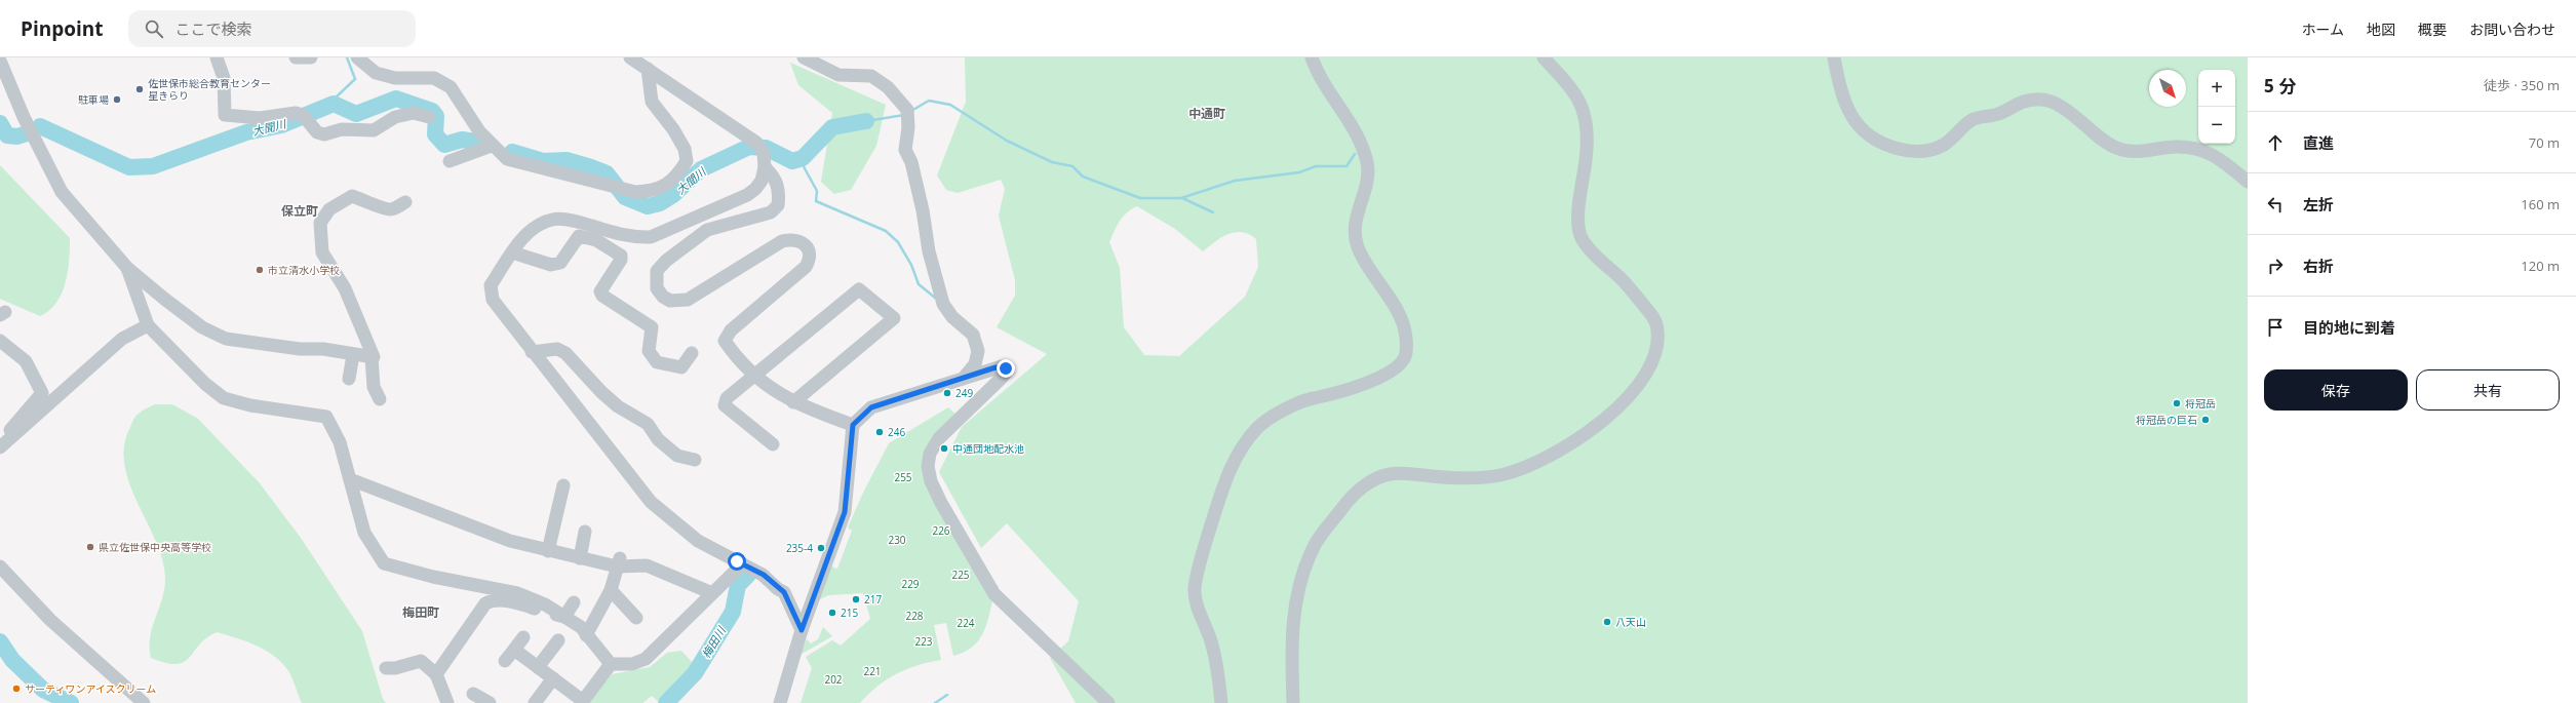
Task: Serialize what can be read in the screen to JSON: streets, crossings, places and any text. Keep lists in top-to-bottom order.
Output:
{
  "districts": ["中通町", "保立町", "梅田町"],
  "water": ["大聞川", "梅田川"],
  "parks": [
    "255",
    "226",
    "230",
    "225",
    "229",
    "228",
    "224",
    "223",
    "221",
    "202"
  ],
  "places": [
    "佐世保市総合教育センター 星きらり",
    "駐車場",
    "市立清水小学校",
    "249",
    "将冠岳",
    "将冠岳の巨石",
    "246",
    "中通団地配水池",
    "県立佐世保中央高等学校",
    "235-4",
    "217",
    "215",
    "八天山",
    "サーティワンアイスクリーム"
  ],
  "north": "bottom right",
  "page": {
    "header": "Pinpoint",
    "search": "ここで検索",
    "nav": [
      "ホーム",
      "地図",
      "概要",
      "お問い合わせ"
    ],
    "heading": ["5 分", "徒歩 · 350 m"],
    "map_buttons": ["+", "−"],
    "list": [
      ["直進", "70 m"],
      ["左折", "160 m"],
      ["右折", "120 m"],
      "目的地に到着"
    ],
    "buttons": ["保存", "共有"]
  }
}
